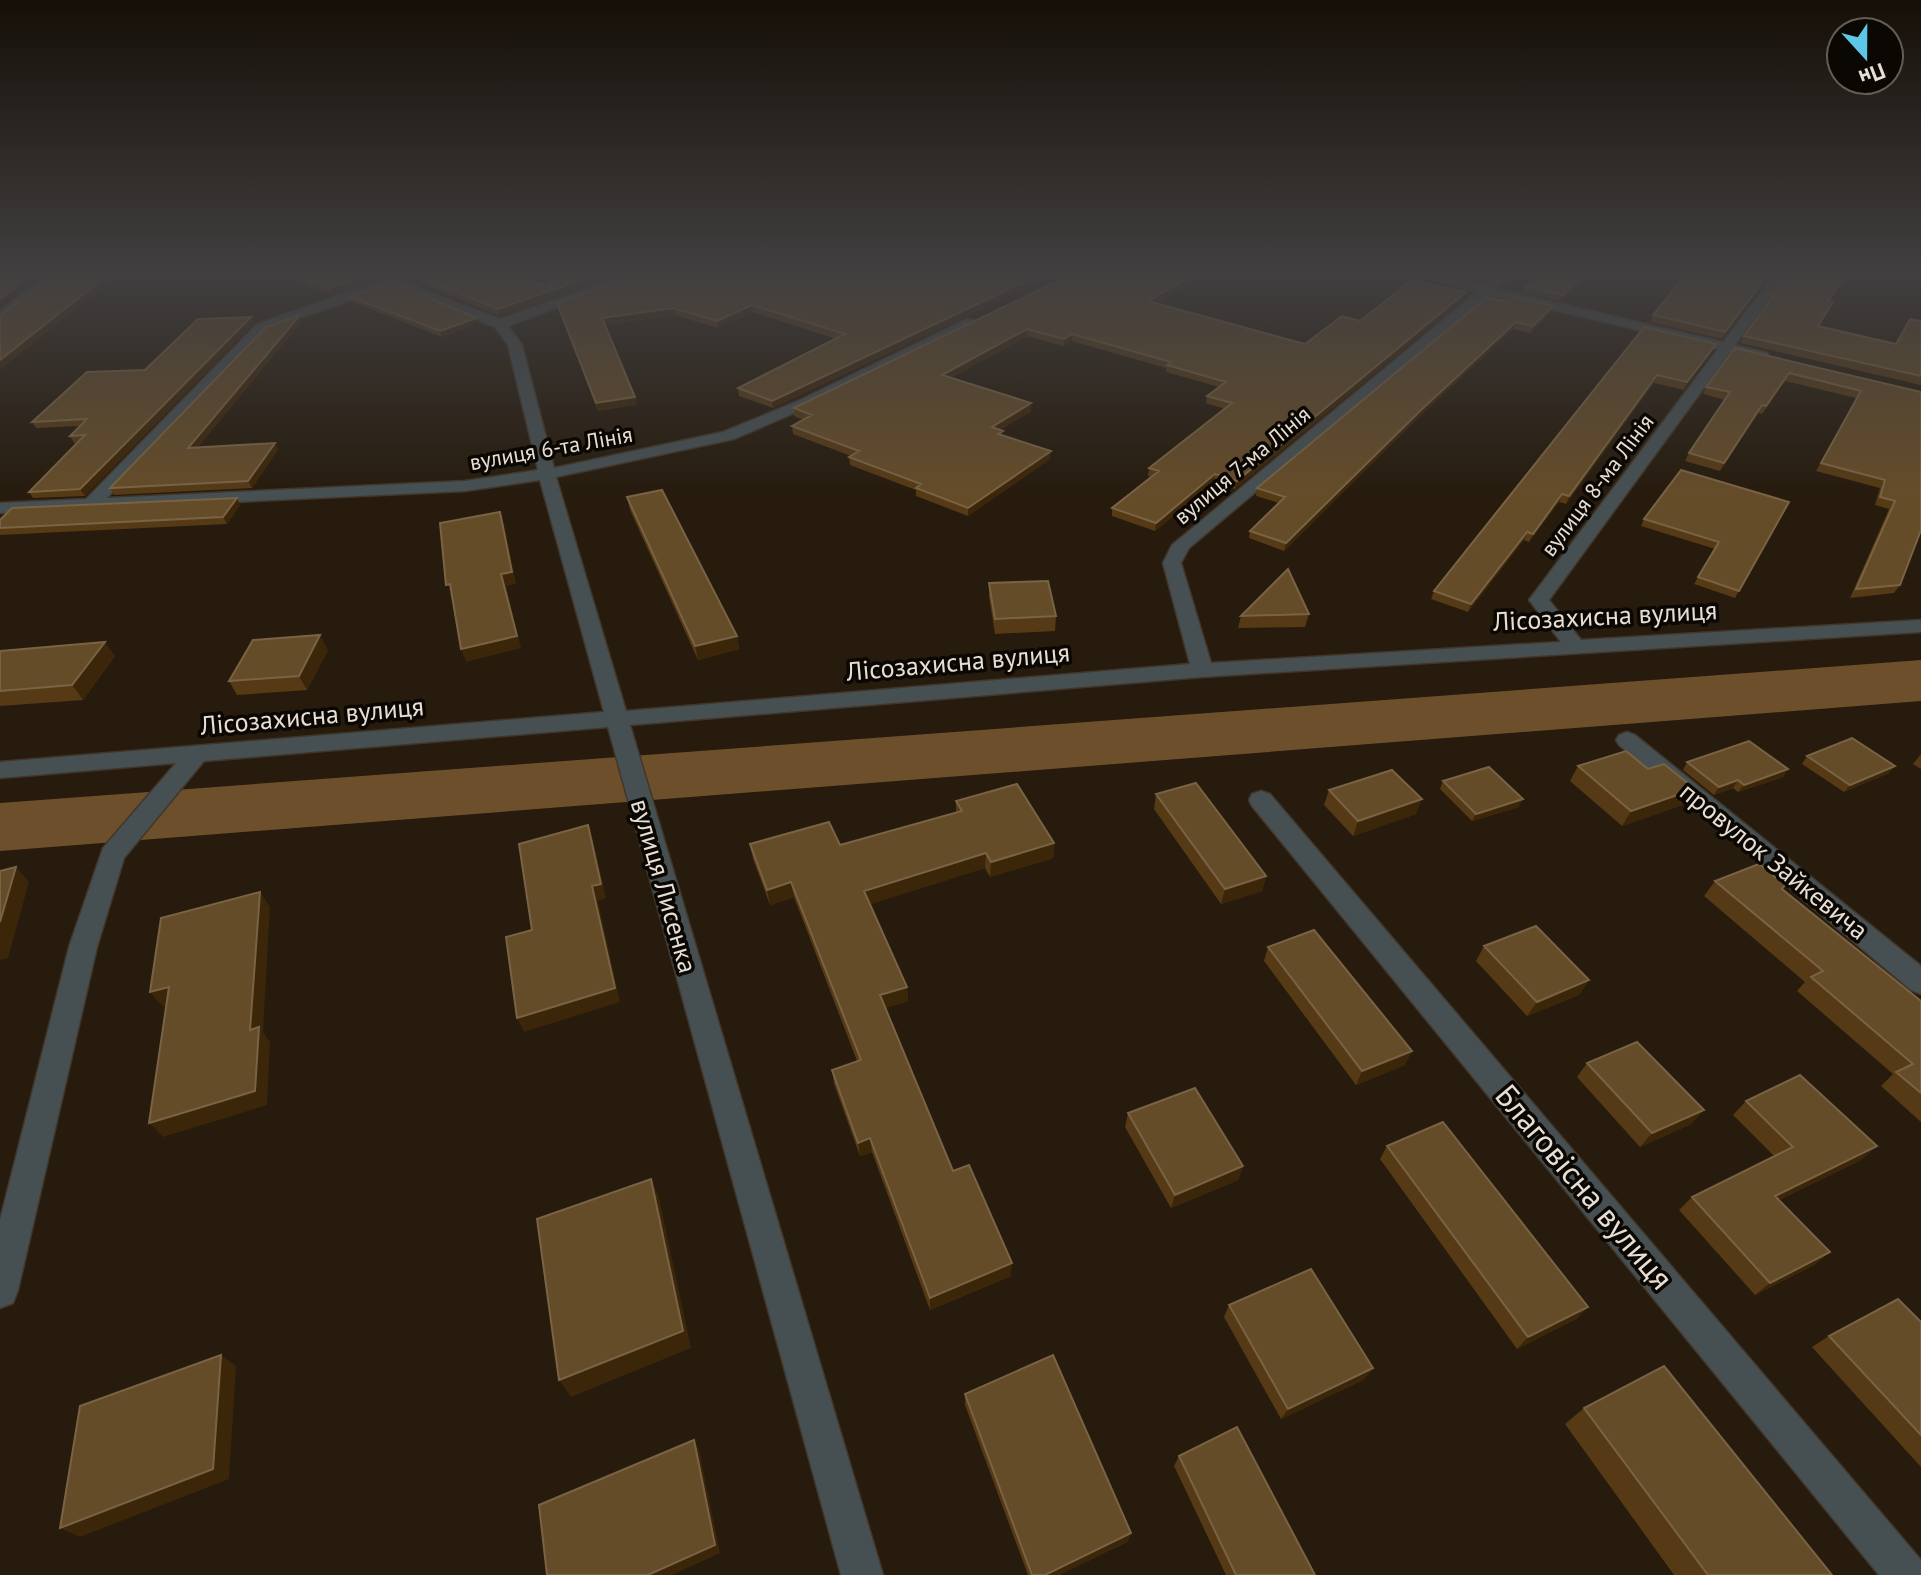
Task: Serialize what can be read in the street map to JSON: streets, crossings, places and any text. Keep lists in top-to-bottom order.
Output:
{
  "streets": {
    "street": [
      "вулиця 6-та Лінія",
      "вулиця 7-ма Лінія",
      "вулиця 8-ма Лінія",
      "Лісозахисна вулиця",
      "провулок Зайкевича",
      "вулиця Лисенка",
      "Благовісна вулиця"
    ]
  },
  "crossings": [
    ["вулиця 6-та Лінія", "вулиця Лисенка"],
    ["вулиця 7-ма Лінія", "Лісозахисна вулиця"],
    ["вулиця 8-ма Лінія", "Лісозахисна вулиця"],
    ["Лісозахисна вулиця", "вулиця Лисенка"]
  ],
  "north": "bottom"
}
